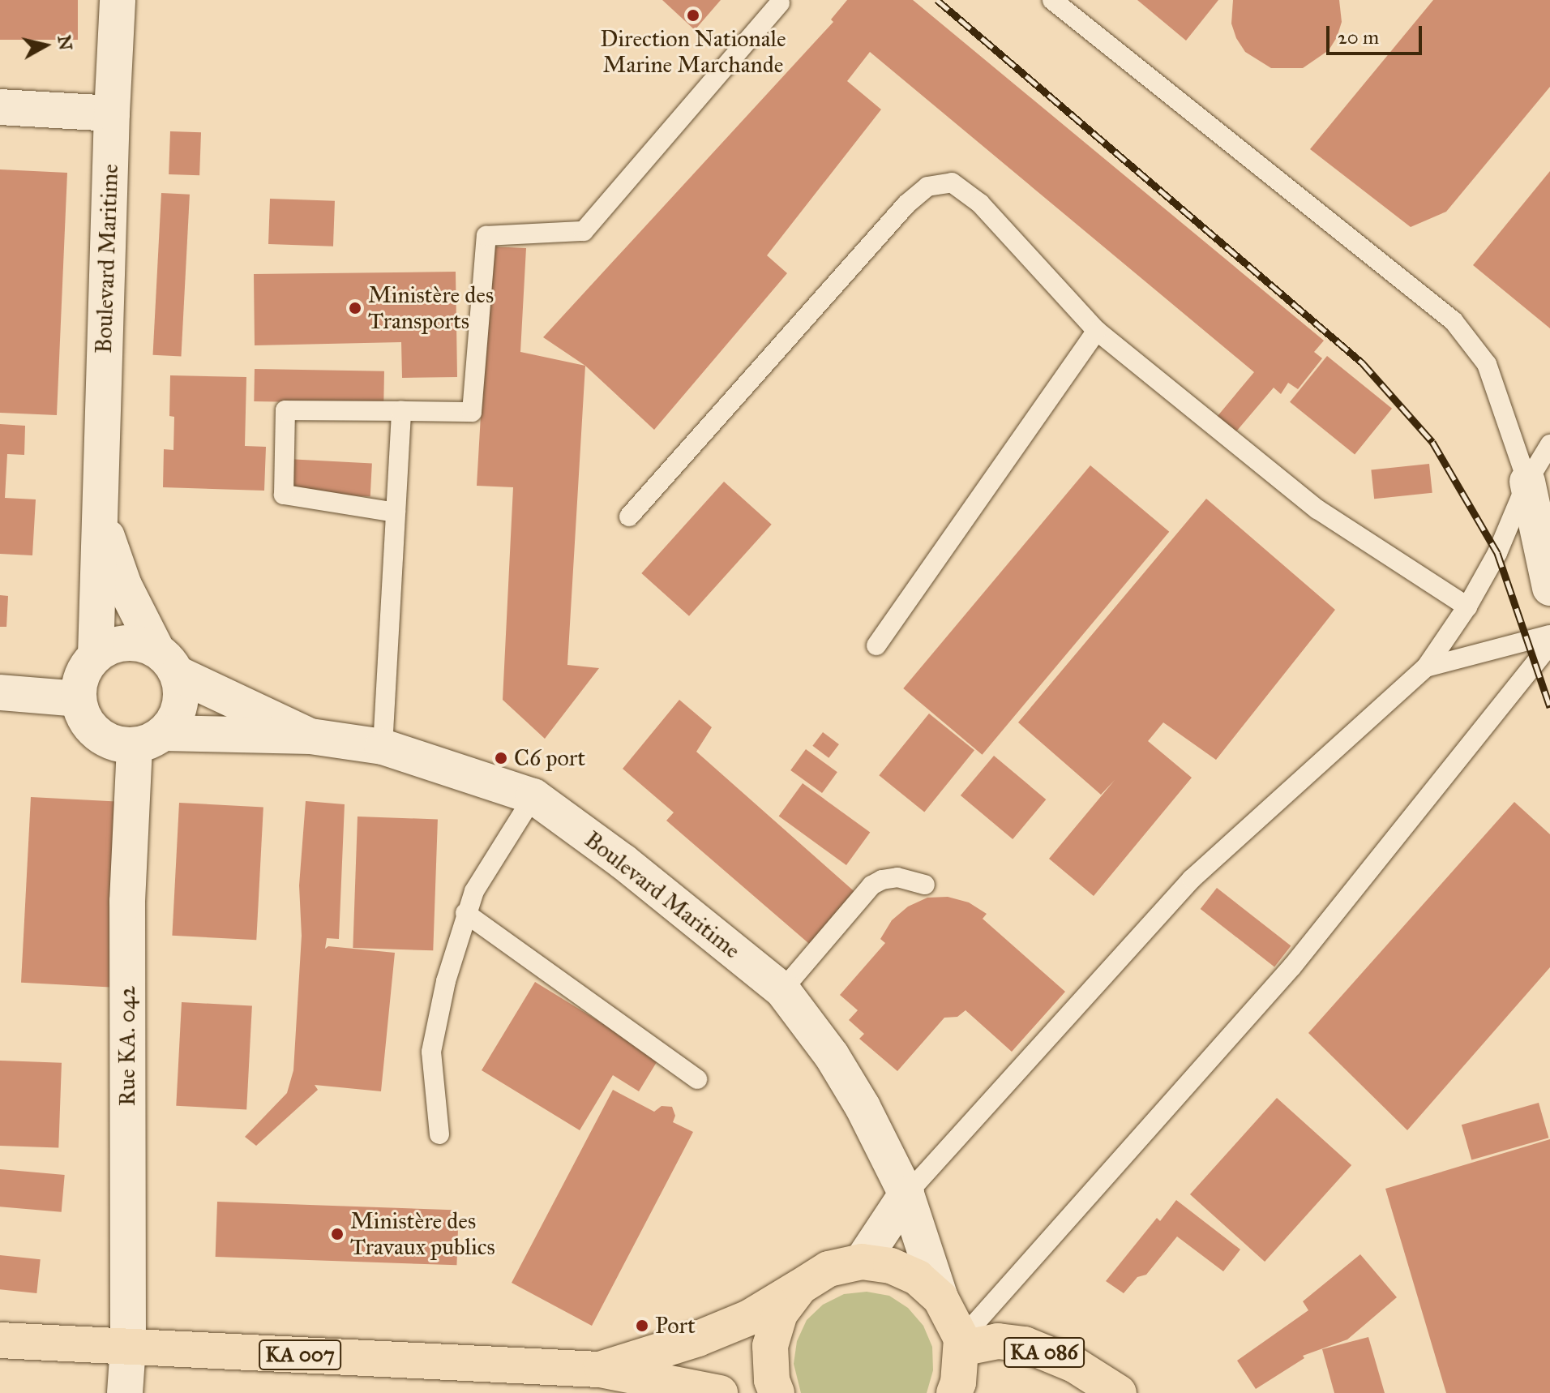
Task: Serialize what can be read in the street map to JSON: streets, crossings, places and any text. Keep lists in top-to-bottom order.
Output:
{
  "streets": {
    "main road": ["KA 086", "KA 007"],
    "street": ["Boulevard Maritime", "Rue KA. 042"]
  },
  "crossings": [
    ["Boulevard Maritime", "Rue KA. 042"],
    ["Rue KA. 042", "KA 007"]
  ],
  "places": [
    "Direction Nationale Marine Marchande",
    "Ministère des Transports",
    "C6 port",
    "Ministère des Travaux publics",
    "Port"
  ],
  "scale_bar": "20 m",
  "north": "right"
}
